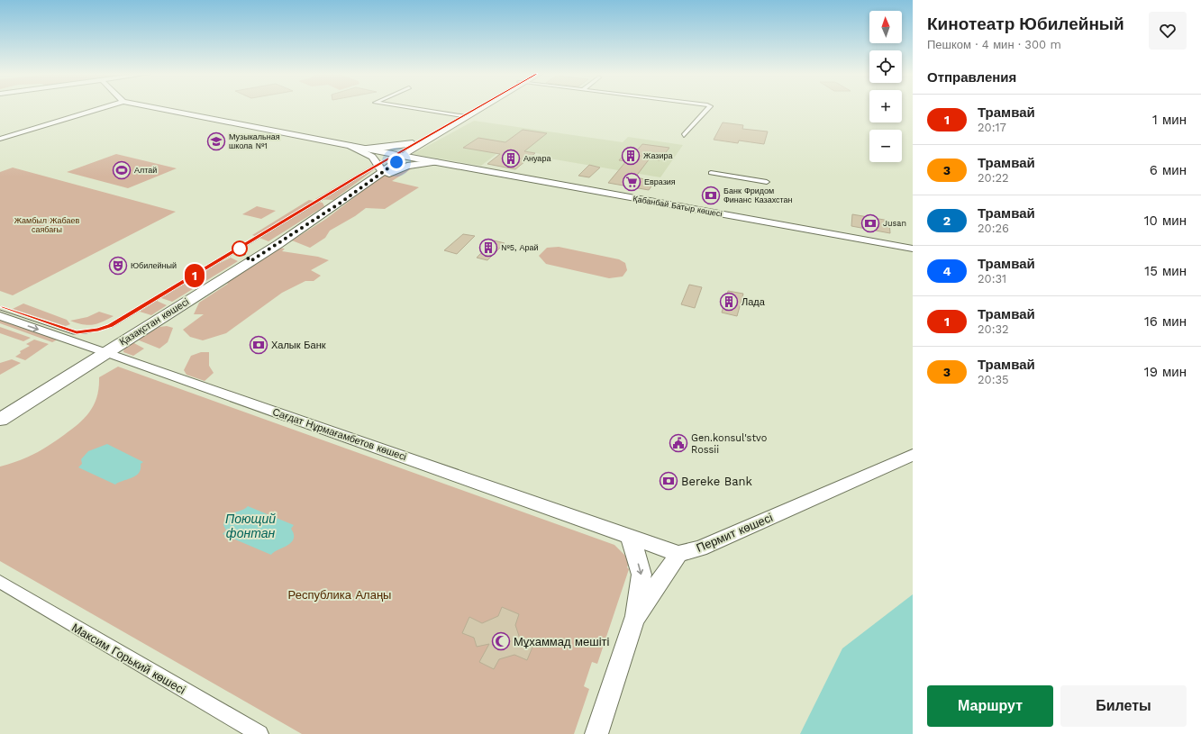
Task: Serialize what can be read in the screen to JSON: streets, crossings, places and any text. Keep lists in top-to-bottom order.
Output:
{
  "streets": {
    "main road": [
      "Қабанбай Батыр көшесі",
      "Қазақстан көшесі",
      "Сағдат Нұрмағамбетов көшесі",
      "Пермит көшесі"
    ],
    "street": ["Максим Горький көшесі"]
  },
  "crossings": [
    ["Қабанбай Батыр көшесі", "Қазақстан көшесі"],
    ["Қазақстан көшесі", "Сағдат Нұрмағамбетов көшесі"],
    ["Сағдат Нұрмағамбетов көшесі", "Пермит көшесі"]
  ],
  "water": ["Поющий фонтан"],
  "parks": ["Жамбыл Жабаев саябағы", "Республика Алаңы"],
  "places": {
    "school or university": ["Музыкальная школа №1"],
    "building": [
      "Жазира",
      "Ануара",
      "№5, Арай",
      "Лада"
    ],
    "sports": ["Алтай"],
    "supermarket": ["Евразия"],
    "bank": [
      "Банк Фридом Финанс Казахстан",
      "Jusan",
      "Халык Банк",
      "Bereke Bank"
    ],
    "theatre": ["Юбилейный"],
    "public building": ["Gen.konsul'stvo Rossii"],
    "mosque": ["Мұхаммад мешіті"]
  },
  "lines": ["tram line 1"],
  "north": "top",
  "page": {
    "on_map": "1",
    "heading": [
      ["Кинотеатр Юбилейный", "Пешком · 4 мин · 300 m"],
      "Отправления"
    ],
    "map_buttons": ["+", "−"],
    "list": [
      {
        "mark": "1",
        "name": "Трамвай",
        "note": "20:17",
        "value": "1 мин"
      },
      {
        "mark": "3",
        "name": "Трамвай",
        "note": "20:22",
        "value": "6 мин"
      },
      {
        "mark": "2",
        "name": "Трамвай",
        "note": "20:26",
        "value": "10 мин"
      },
      {
        "mark": "4",
        "name": "Трамвай",
        "note": "20:31",
        "value": "15 мин"
      },
      {
        "mark": "1",
        "name": "Трамвай",
        "note": "20:32",
        "value": "16 мин"
      },
      {
        "mark": "3",
        "name": "Трамвай",
        "note": "20:35",
        "value": "19 мин"
      }
    ],
    "buttons": ["Маршрут", "Билеты"]
  }
}
